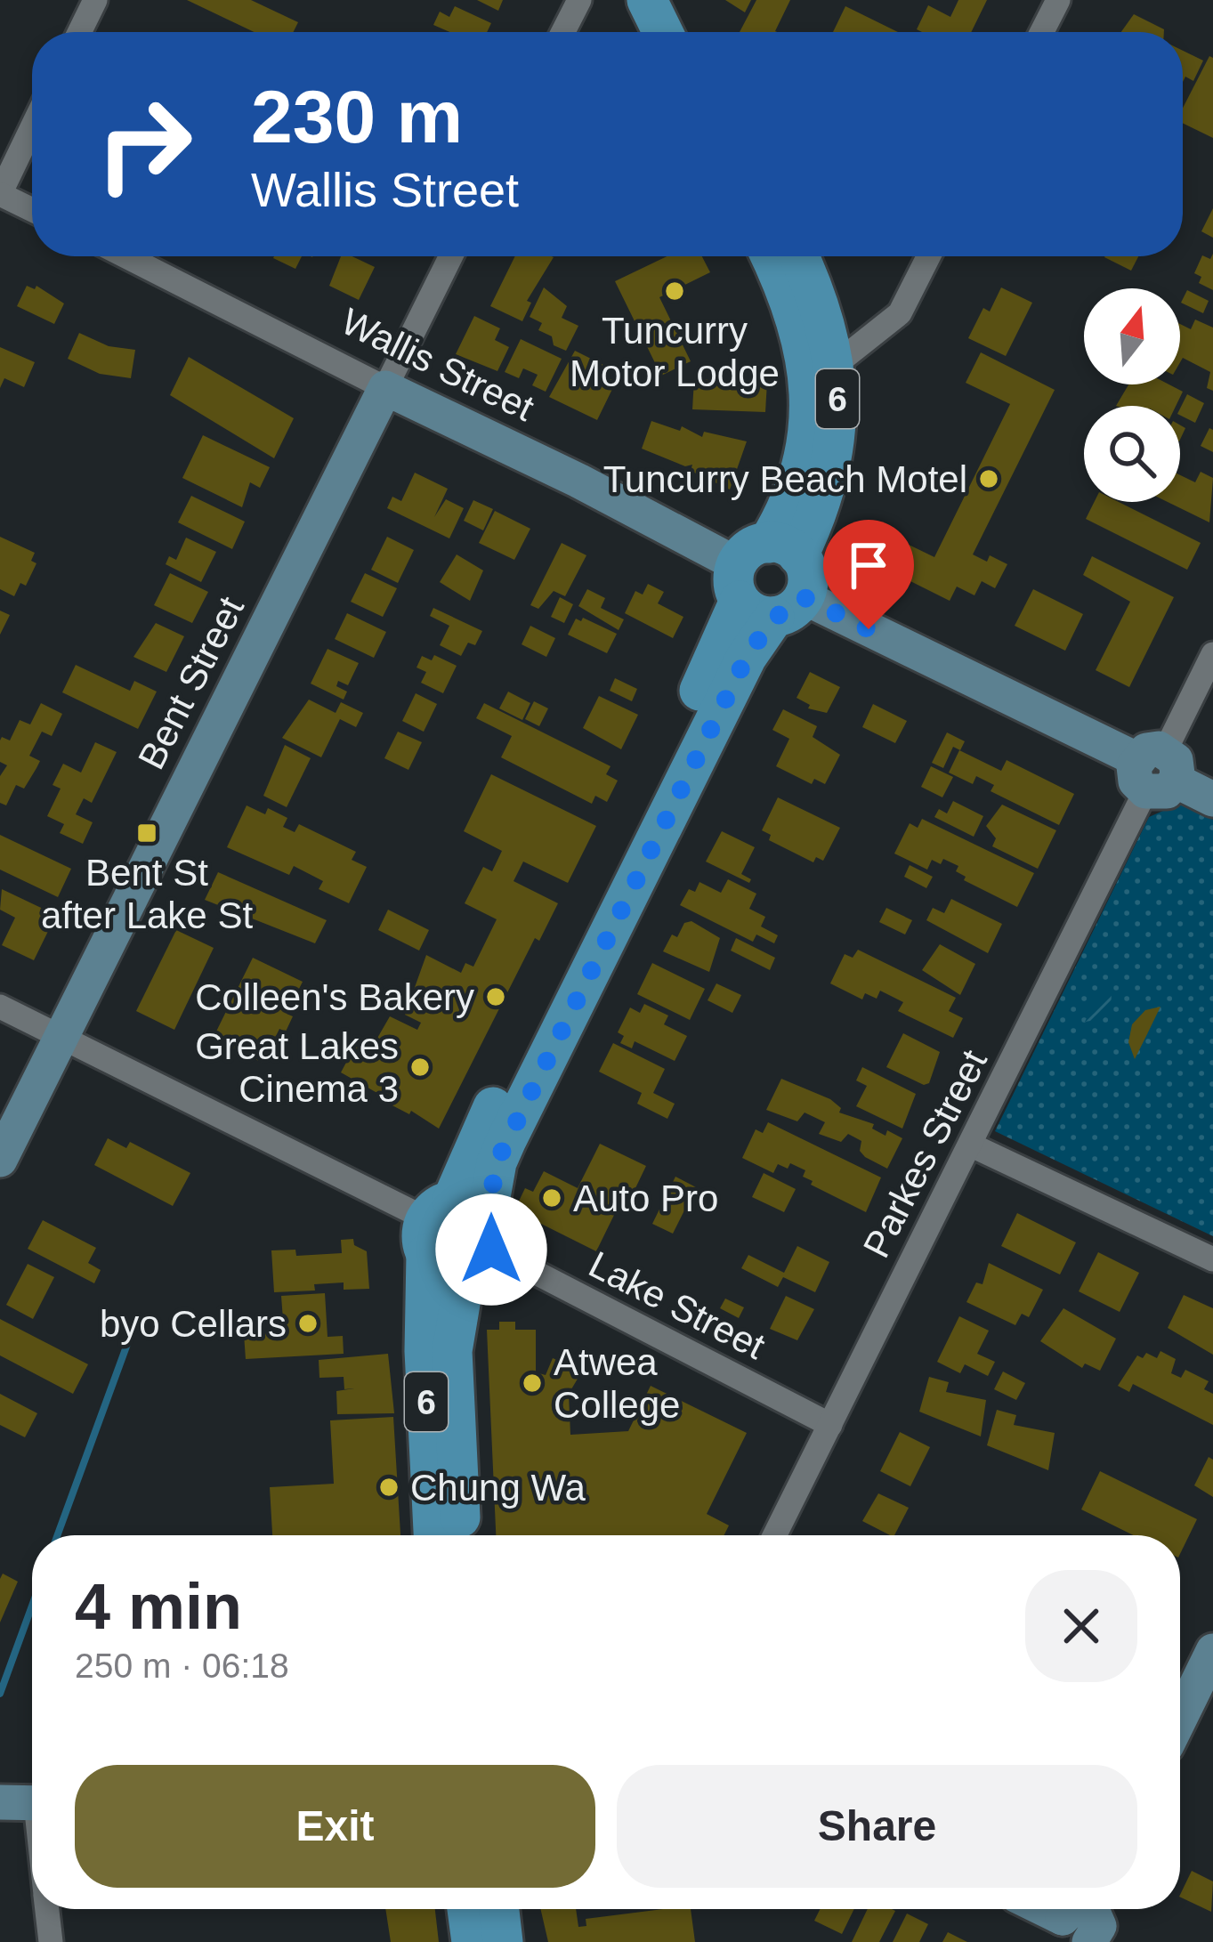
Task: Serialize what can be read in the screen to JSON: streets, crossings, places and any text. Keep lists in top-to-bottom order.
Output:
{
  "streets": {
    "main road": ["6"],
    "street": [
      "Wallis Street",
      "Bent Street",
      "Parkes Street",
      "Lake Street"
    ]
  },
  "crossings": [
    ["Wallis Street", "6"],
    ["Wallis Street", "Bent Street"],
    ["Wallis Street", "Parkes Street"],
    ["6", "Lake Street"],
    ["Bent Street", "Lake Street"],
    ["Parkes Street", "Lake Street"]
  ],
  "places": {
    "other": [
      "Tuncurry Motor Lodge",
      "Tuncurry Beach Motel",
      "Colleen's Bakery",
      "Great Lakes Cinema 3",
      "Auto Pro",
      "byo Cellars",
      "Atwea College",
      "Chung Wa"
    ],
    "transit": ["Bent St after Lake St"]
  },
  "north": "top",
  "page": {
    "turn": ["230 m", "Wallis Street"],
    "heading": ["4 min", "250 m · 06:18"],
    "buttons": ["Exit", "Share"]
  }
}
